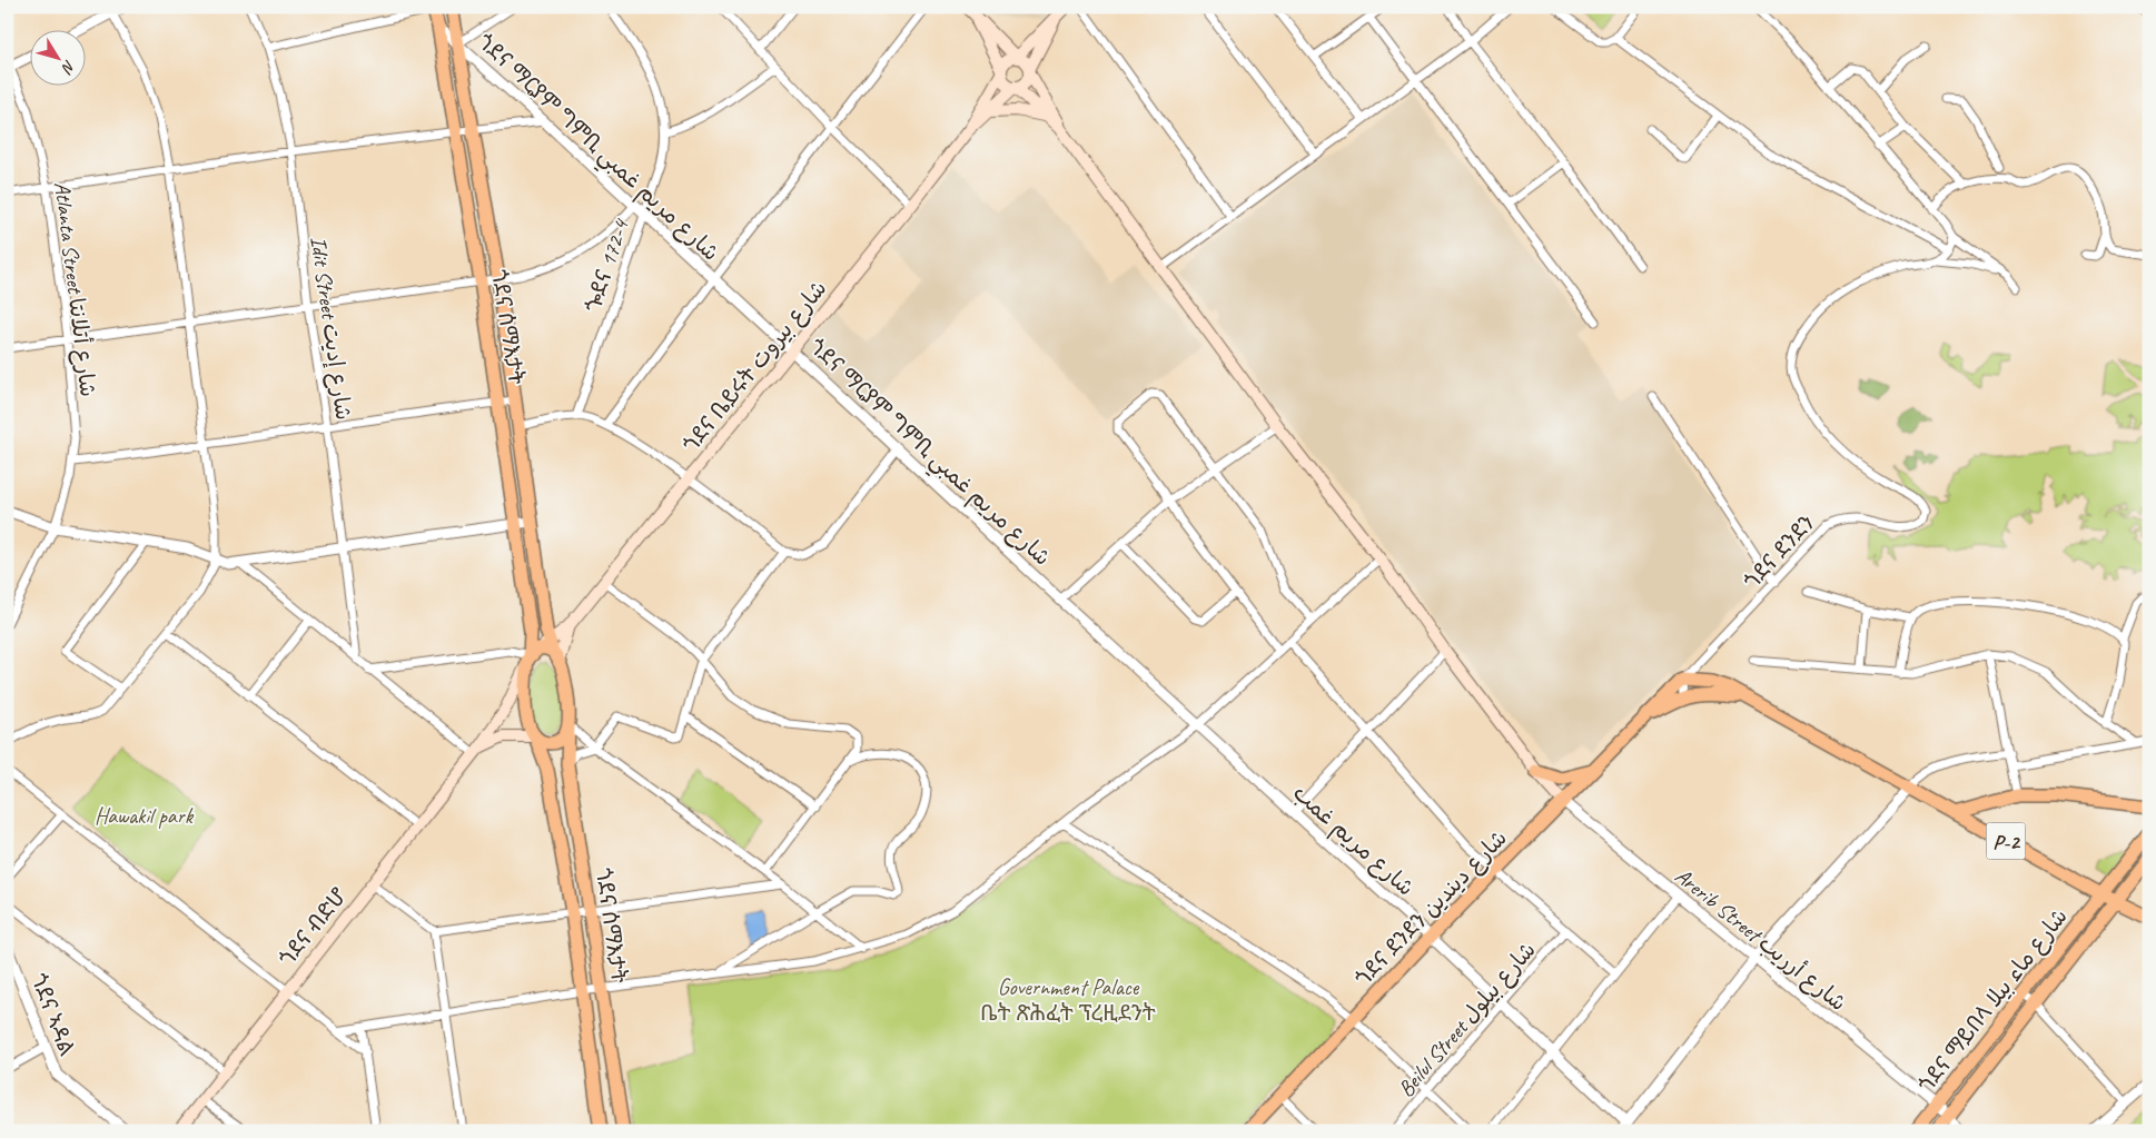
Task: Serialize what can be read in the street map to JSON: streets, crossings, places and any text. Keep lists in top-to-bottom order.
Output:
{
  "streets": {
    "main road": [
      "ጎደና ሰማእታት",
      "ጎደና ቤይሩት شارع بيروت",
      "P-2",
      "ጎደና ደንደን شارع ديندين",
      "ጎደና ብድሆ",
      "ጎደና ማይበላ شارع ماء بيلا"
    ],
    "street": [
      "ጎደና ማርያም ግምቢ شارع مريم غمبي",
      "ጐደና 172-4",
      "Atlanta Street شارع أتلانتا",
      "Idit Street شارع إديت",
      "ጎደና ደንደን",
      "شارع مريم غمب",
      "Arerib Street شارع أرريب",
      "ጎደና ኣዳል",
      "Beilul Street شارع بيلول"
    ]
  },
  "crossings": [
    ["ጎደና ማርያም ግምቢ شارع مريم غمبي", "ጐደና 172-4"],
    ["ጎደና ማርያም ግምቢ شارع مريم غمبي", "ጎደና ሰማእታት"],
    ["ጎደና ማርያም ግምቢ شارع مريم غمبي", "ጎደና ቤይሩት شارع بيروت"],
    ["ጎደና ማርያም ግምቢ شارع مريم غمبي", "شارع مريم غمب"],
    ["ጎደና ሰማእታት", "ጎደና ብድሆ"],
    ["ጎደና ደንደን", "ጎደና ደንደን شارع ديندين"],
    ["شارع مريم غمب", "ጎደና ደንደን شارع ديندين"],
    ["شارع مريم غمب", "Beilul Street شارع بيلول"],
    ["P-2", "ጎደና ማይበላ شارع ماء بيلا"],
    ["ጎደና ደንደን شارع ديندين", "Arerib Street شارع أرريب"],
    ["Arerib Street شارع أرريب", "ጎደና ማይበላ شارع ماء بيلا"]
  ],
  "parks": ["Hawakil park", "Government Palace ቤት ጽሕፈት ፕረዚደንት"],
  "north": "bottom right"
}
